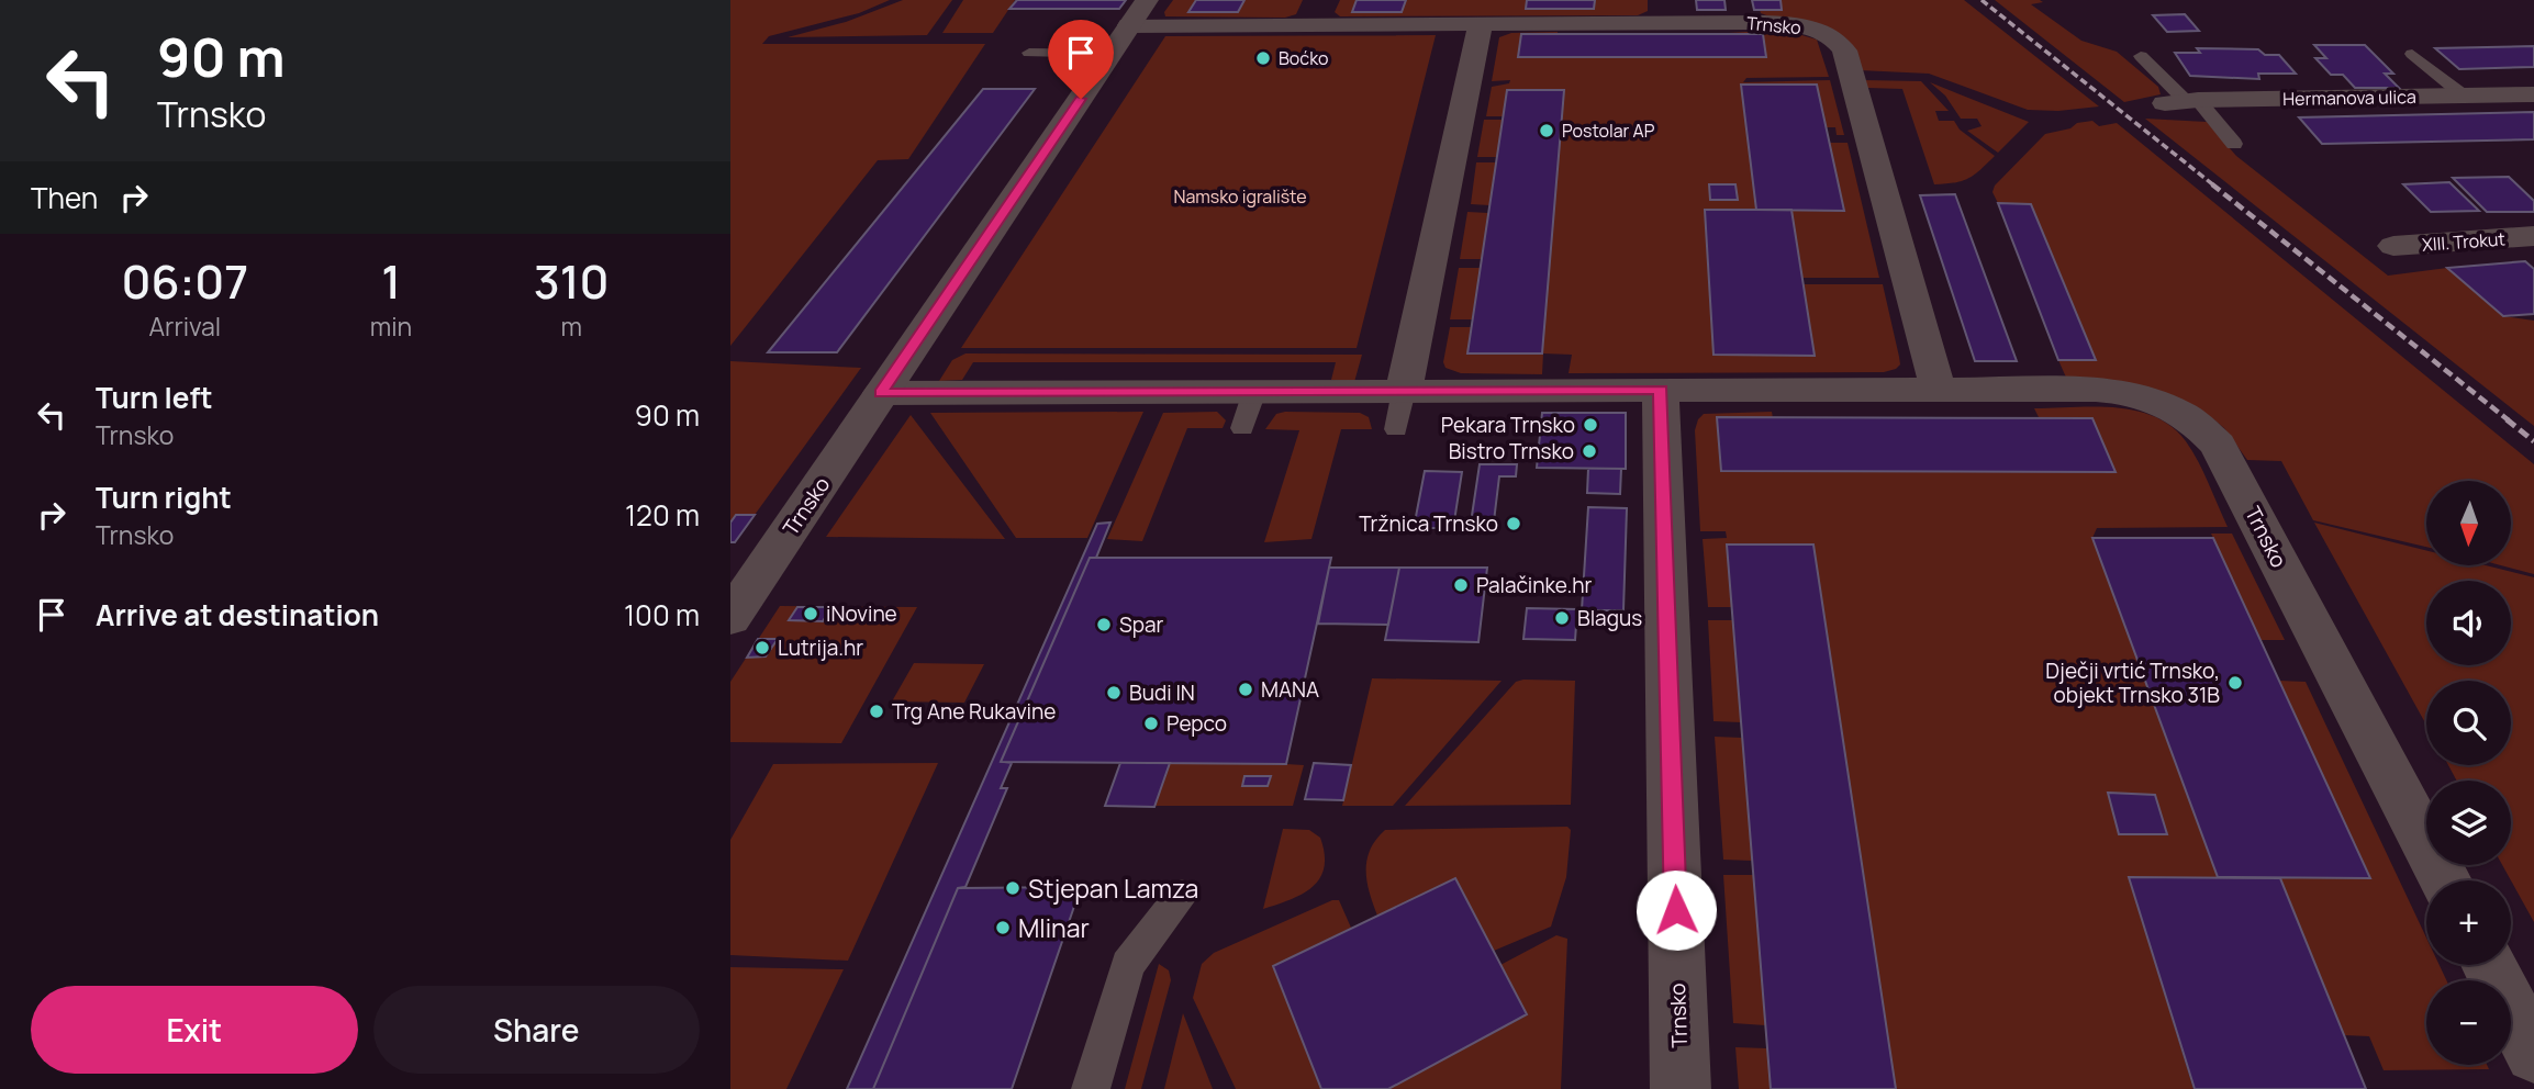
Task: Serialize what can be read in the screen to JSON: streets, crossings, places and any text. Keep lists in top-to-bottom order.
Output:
{
  "streets": {
    "street": ["Trnsko", "Hermanova ulica", "XIII. Trokut"]
  },
  "parks": ["Namsko igralište"],
  "places": [
    "Boćko",
    "Postolar AP",
    "Pekara Trnsko",
    "Bistro Trnsko",
    "Tržnica Trnsko",
    "Palačinke.hr",
    "iNovine",
    "Blagus",
    "Spar",
    "Lutrija.hr",
    "Dječji vrtić Trnsko, objekt Trnsko 31B",
    "MANA",
    "Budi IN",
    "Trg Ane Rukavine",
    "Pepco",
    "Stjepan Lamza",
    "Mlinar"
  ],
  "north": "bottom",
  "page": {
    "turn": ["90 m", "Trnsko"],
    "then": "Then",
    "eta": [
      "06:07",
      "Arrival",
      "1",
      "min",
      "310",
      "m"
    ],
    "list": [
      {
        "name": "Turn left",
        "note": "Trnsko",
        "value": "90 m"
      },
      {
        "name": "Turn right",
        "note": "Trnsko",
        "value": "120 m"
      },
      {
        "name": "Arrive at destination",
        "value": "100 m"
      }
    ],
    "map_buttons": ["+", "−"],
    "buttons": ["Exit", "Share"]
  }
}
